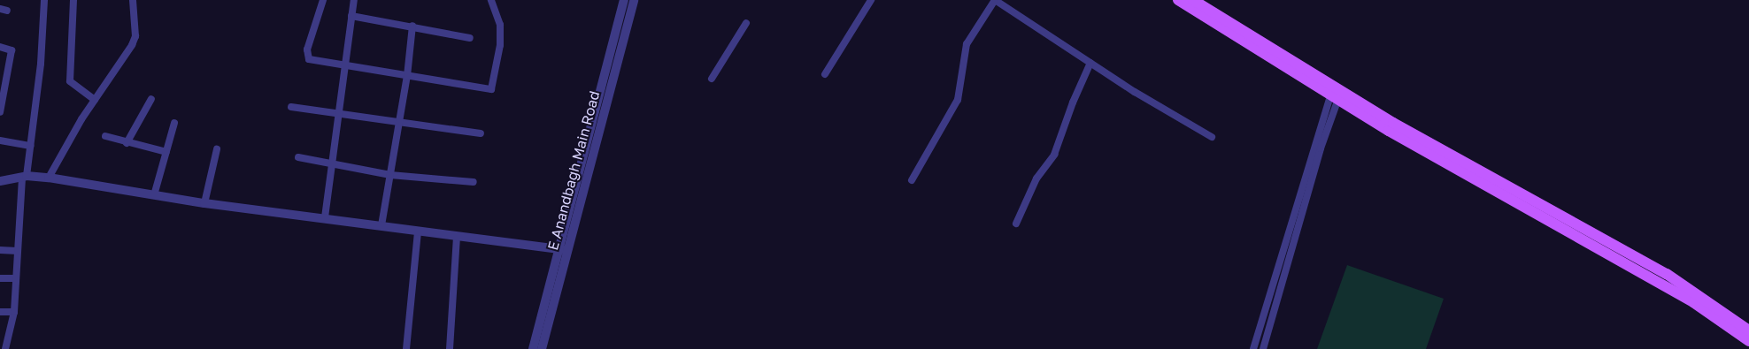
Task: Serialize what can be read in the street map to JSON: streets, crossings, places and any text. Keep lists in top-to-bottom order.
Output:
{
  "streets": {
    "street": ["E Anandbagh Main Road"]
  }
}
